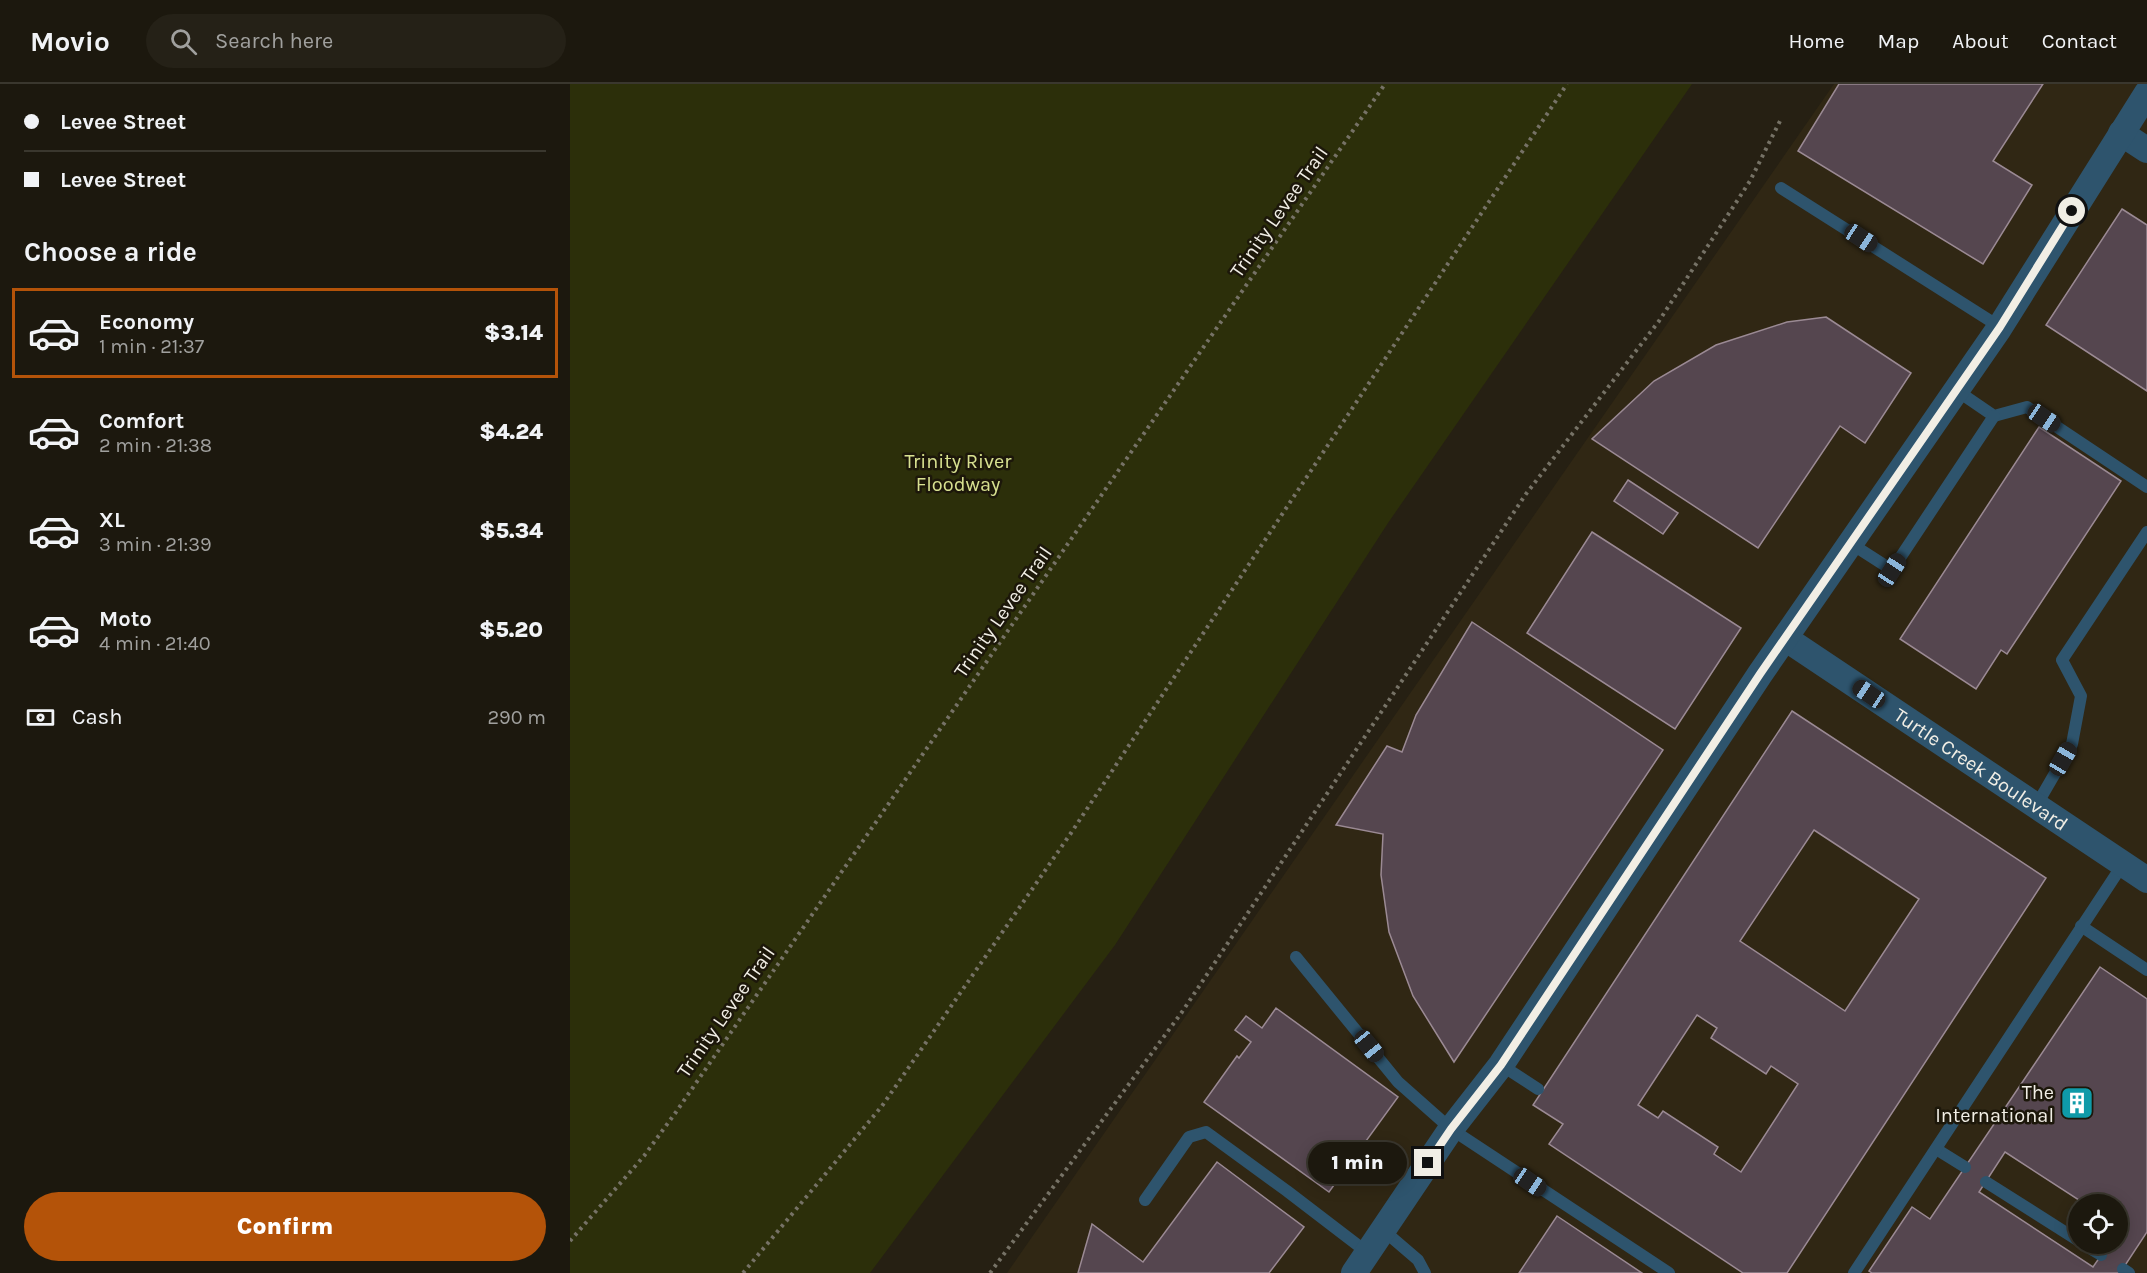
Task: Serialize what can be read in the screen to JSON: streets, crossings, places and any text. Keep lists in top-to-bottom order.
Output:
{
  "streets": {
    "street": ["Turtle Creek Boulevard"],
    "path": ["Trinity Levee Trail"]
  },
  "parks": ["Trinity River Floodway"],
  "places": {
    "building": ["The International"]
  },
  "page": {
    "header": "Movio",
    "search": "Search here",
    "nav": [
      "Home",
      "Map",
      "About",
      "Contact"
    ],
    "banner": ["Levee Street", "Levee Street"],
    "heading": "Choose a ride",
    "list": [
      {
        "name": "Economy",
        "note": "1 min · 21:37",
        "value": "$3.14"
      },
      {
        "name": "Comfort",
        "note": "2 min · 21:38",
        "value": "$4.24"
      },
      {
        "name": "XL",
        "note": "3 min · 21:39",
        "value": "$5.34"
      },
      {
        "name": "Moto",
        "note": "4 min · 21:40",
        "value": "$5.20"
      }
    ],
    "pay": ["Cash", "290 m"],
    "bubble": "1 min",
    "buttons": "Confirm"
  }
}
